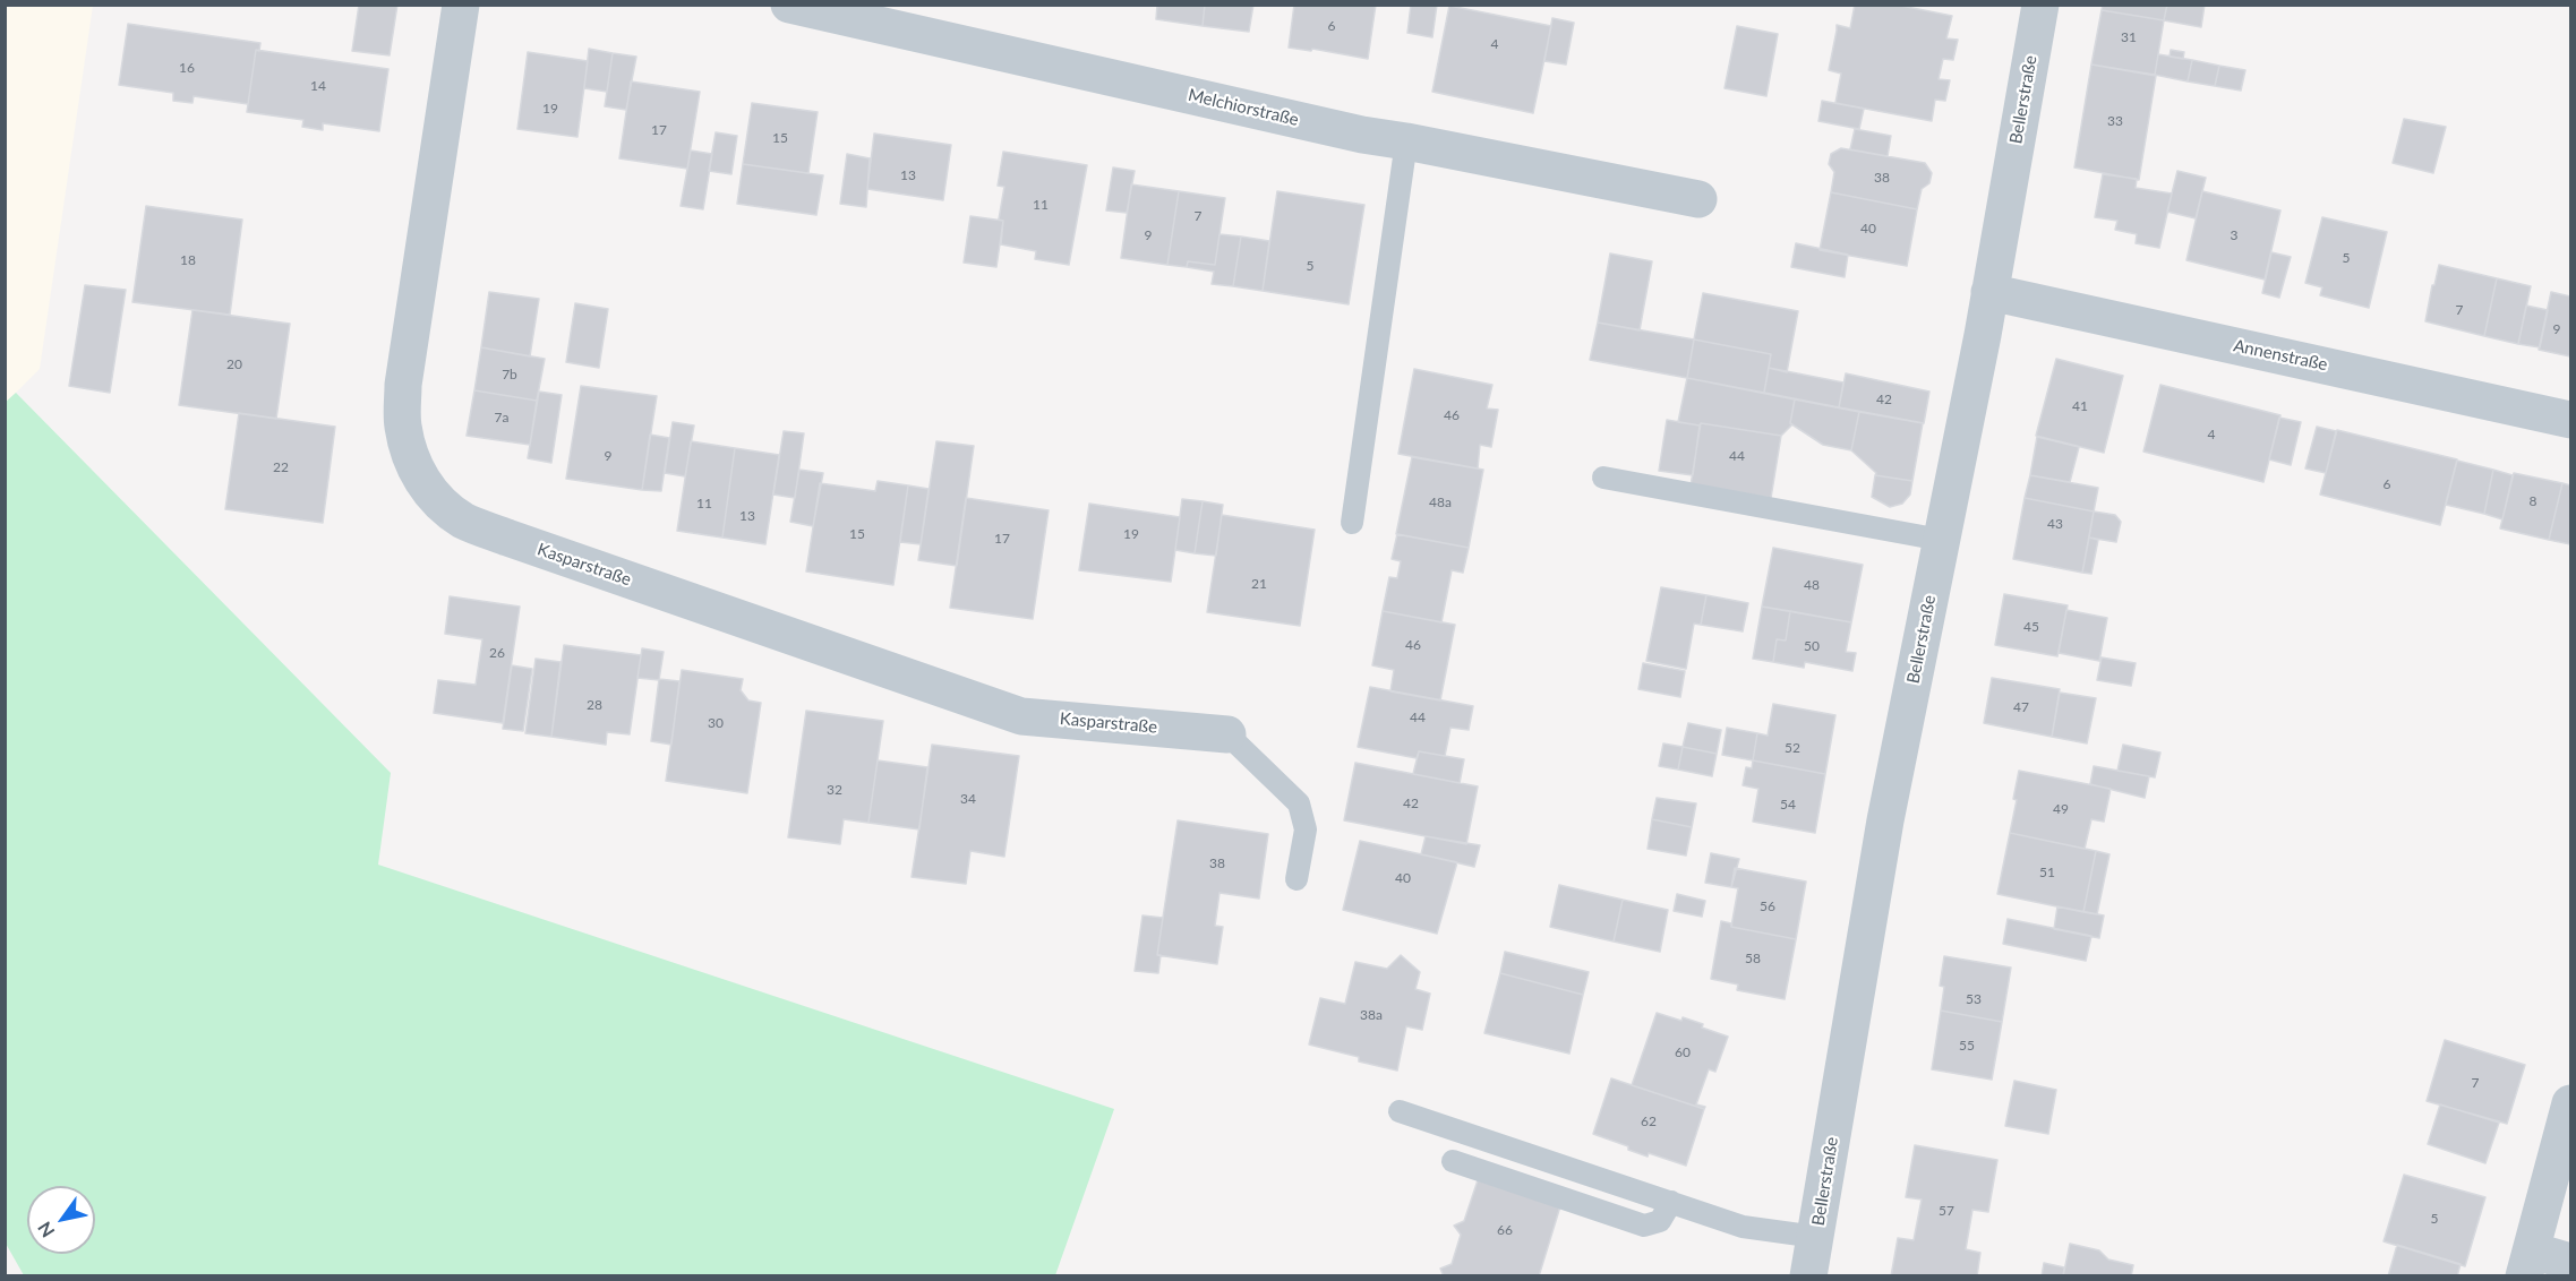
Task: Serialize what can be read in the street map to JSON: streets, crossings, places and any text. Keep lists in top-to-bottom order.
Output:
{
  "streets": {
    "street": [
      "Bellerstraße",
      "Melchiorstraße",
      "Annenstraße",
      "Kasparstraße"
    ]
  },
  "crossings": [
    ["Bellerstraße", "Annenstraße"]
  ],
  "house_numbers": [
    "6",
    "31",
    "4",
    "16",
    "14",
    "19",
    "33",
    "17",
    "15",
    "13",
    "38",
    "11",
    "7",
    "40",
    "9",
    "3",
    "5",
    "18",
    "5",
    "7",
    "9",
    "20",
    "7b",
    "42",
    "41",
    "46",
    "7a",
    "4",
    "9",
    "44",
    "22",
    "6",
    "8",
    "48a",
    "11",
    "13",
    "43",
    "15",
    "19",
    "17",
    "21",
    "48",
    "45",
    "46",
    "50",
    "26",
    "28",
    "47",
    "44",
    "30",
    "52",
    "32",
    "34",
    "42",
    "54",
    "49",
    "38",
    "51",
    "40",
    "56",
    "58",
    "53",
    "38a",
    "55",
    "60",
    "7",
    "62",
    "57",
    "5",
    "66"
  ],
  "north": "bottom left"
}
